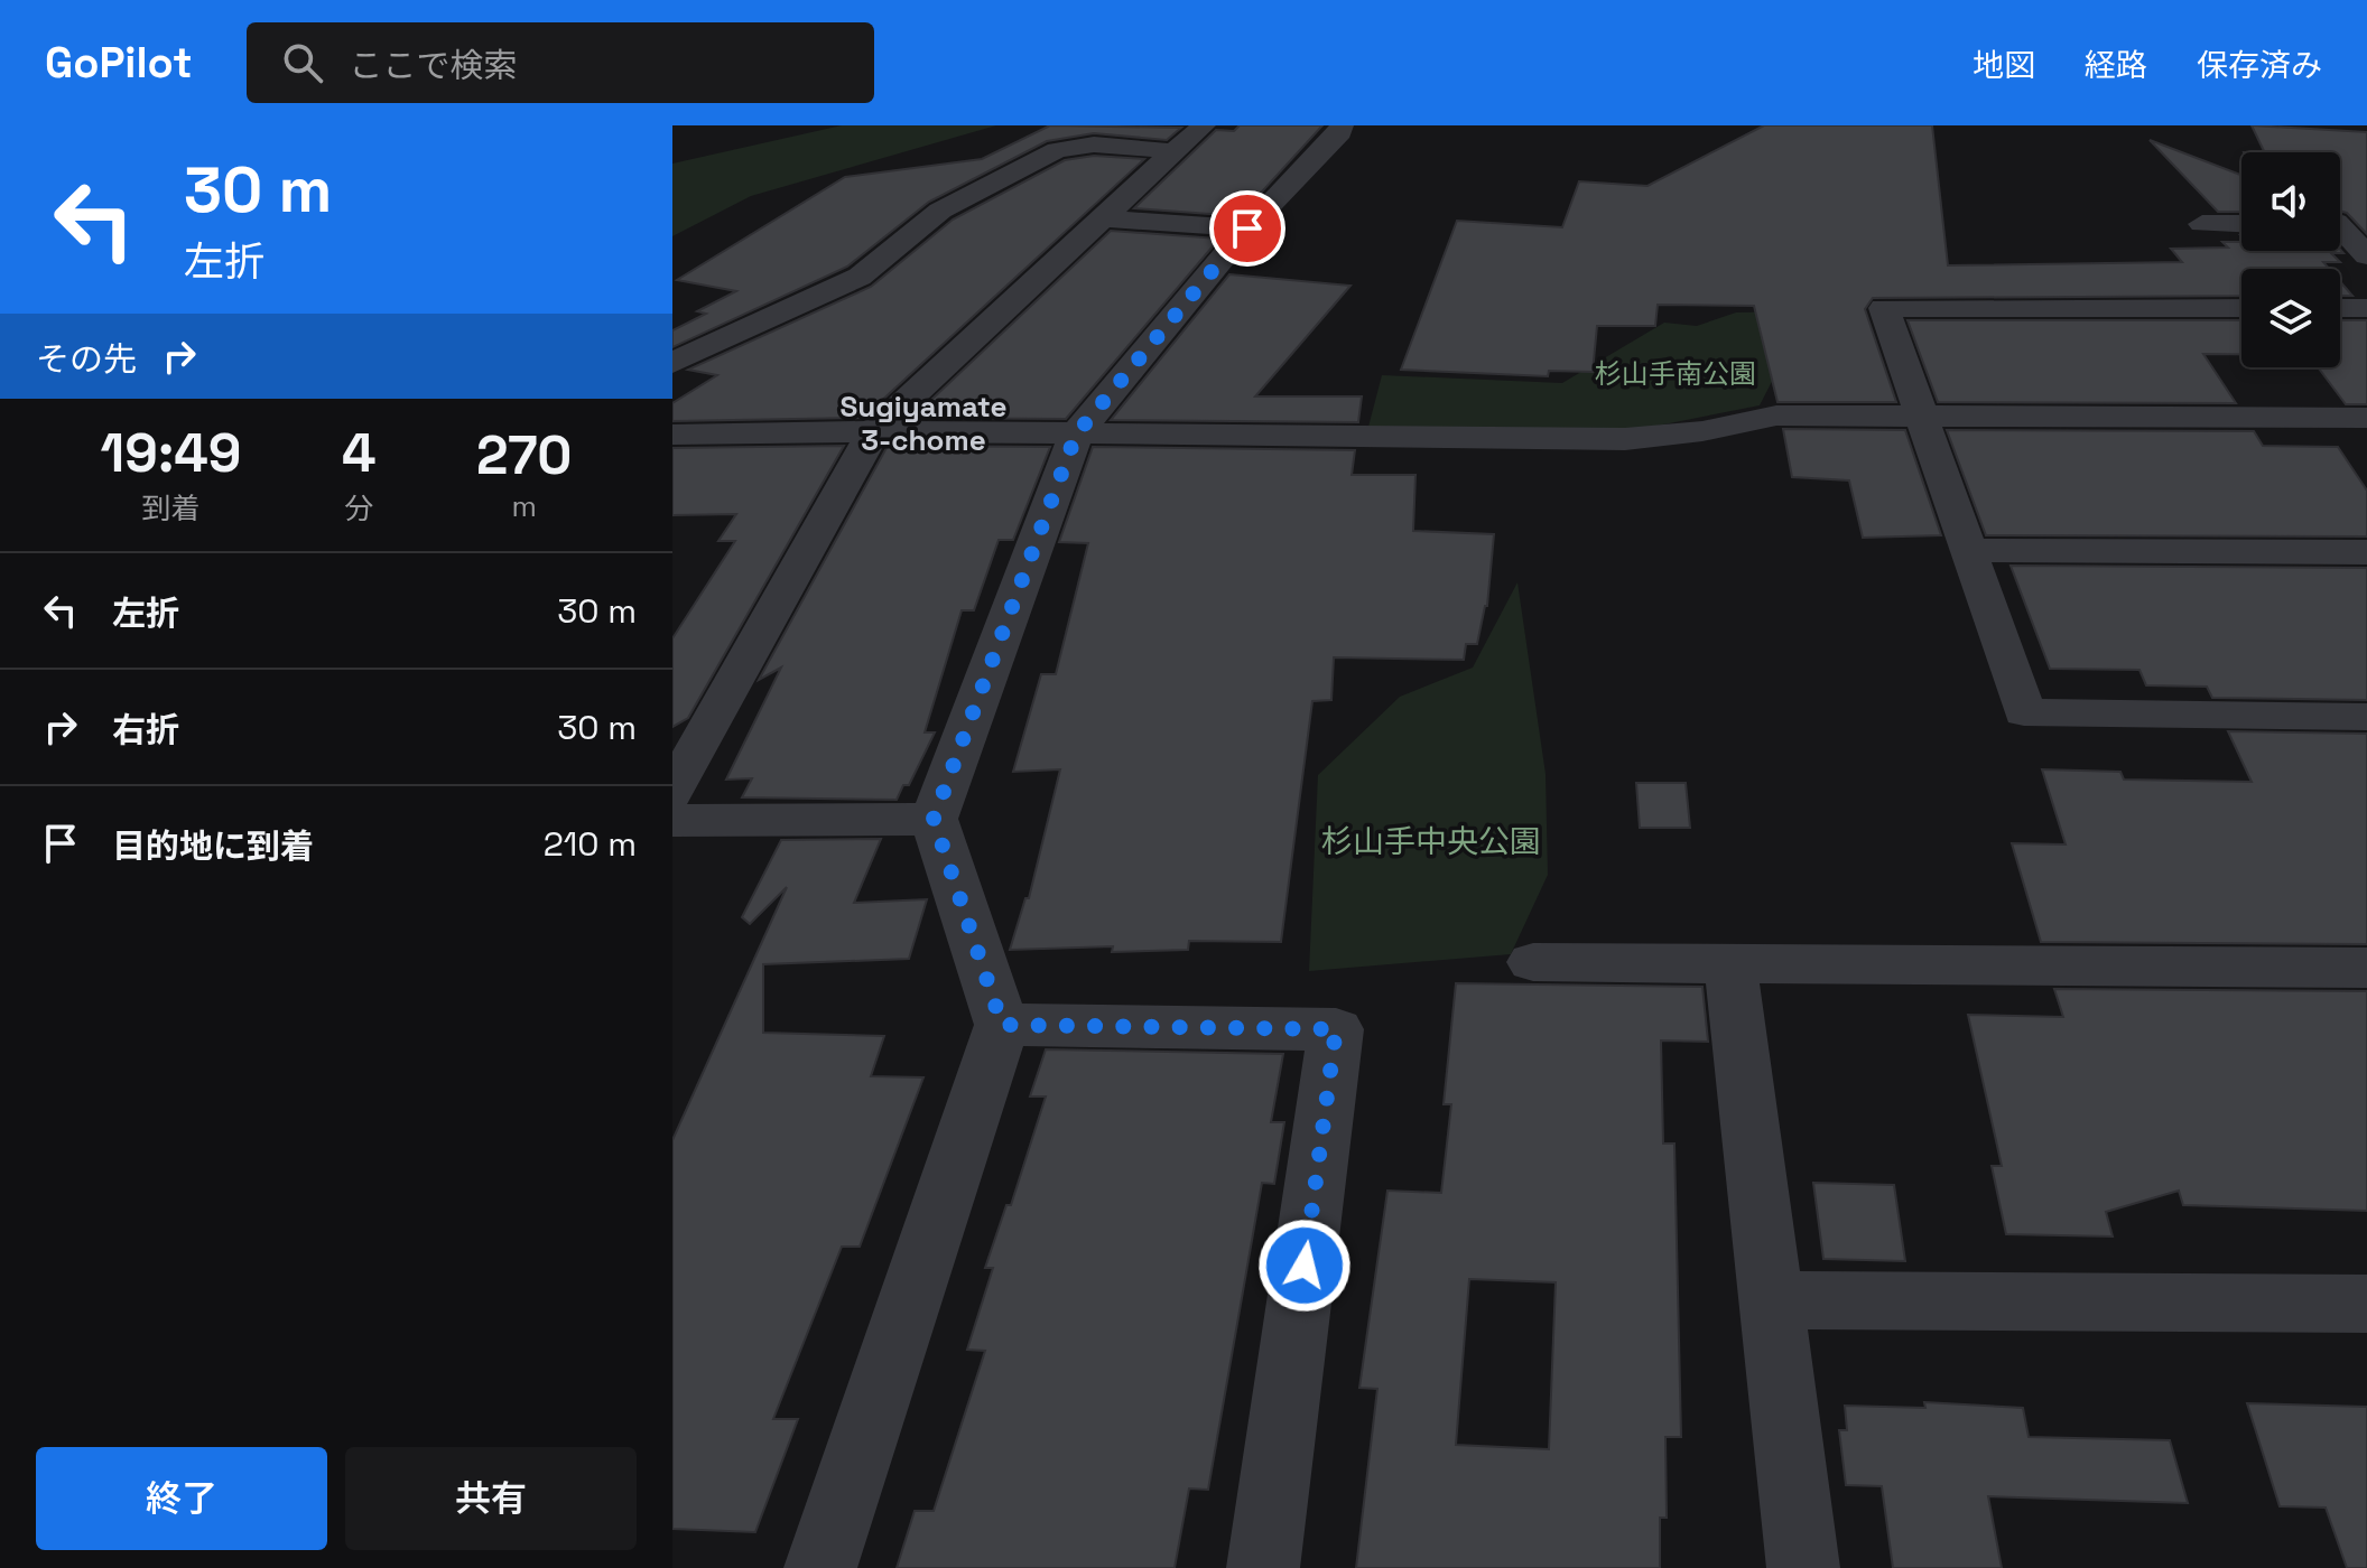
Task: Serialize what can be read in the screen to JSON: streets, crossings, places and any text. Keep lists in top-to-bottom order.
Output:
{
  "districts": ["Sugiyamate 3-chome"],
  "parks": ["杉山手南公園", "杉山手中央公園"],
  "page": {
    "header": "GoPilot",
    "search": "ここで検索",
    "nav": ["地図", "経路", "保存済み"],
    "turn": ["30 m", "左折"],
    "then": "その先",
    "eta": [
      "19:49",
      "到着",
      "4",
      "分",
      "270",
      "m"
    ],
    "list": [
      {
        "name": "左折",
        "value": "30 m"
      },
      {
        "name": "右折",
        "value": "30 m"
      },
      {
        "name": "目的地に到着",
        "value": "210 m"
      }
    ],
    "buttons": ["終了", "共有"]
  }
}
